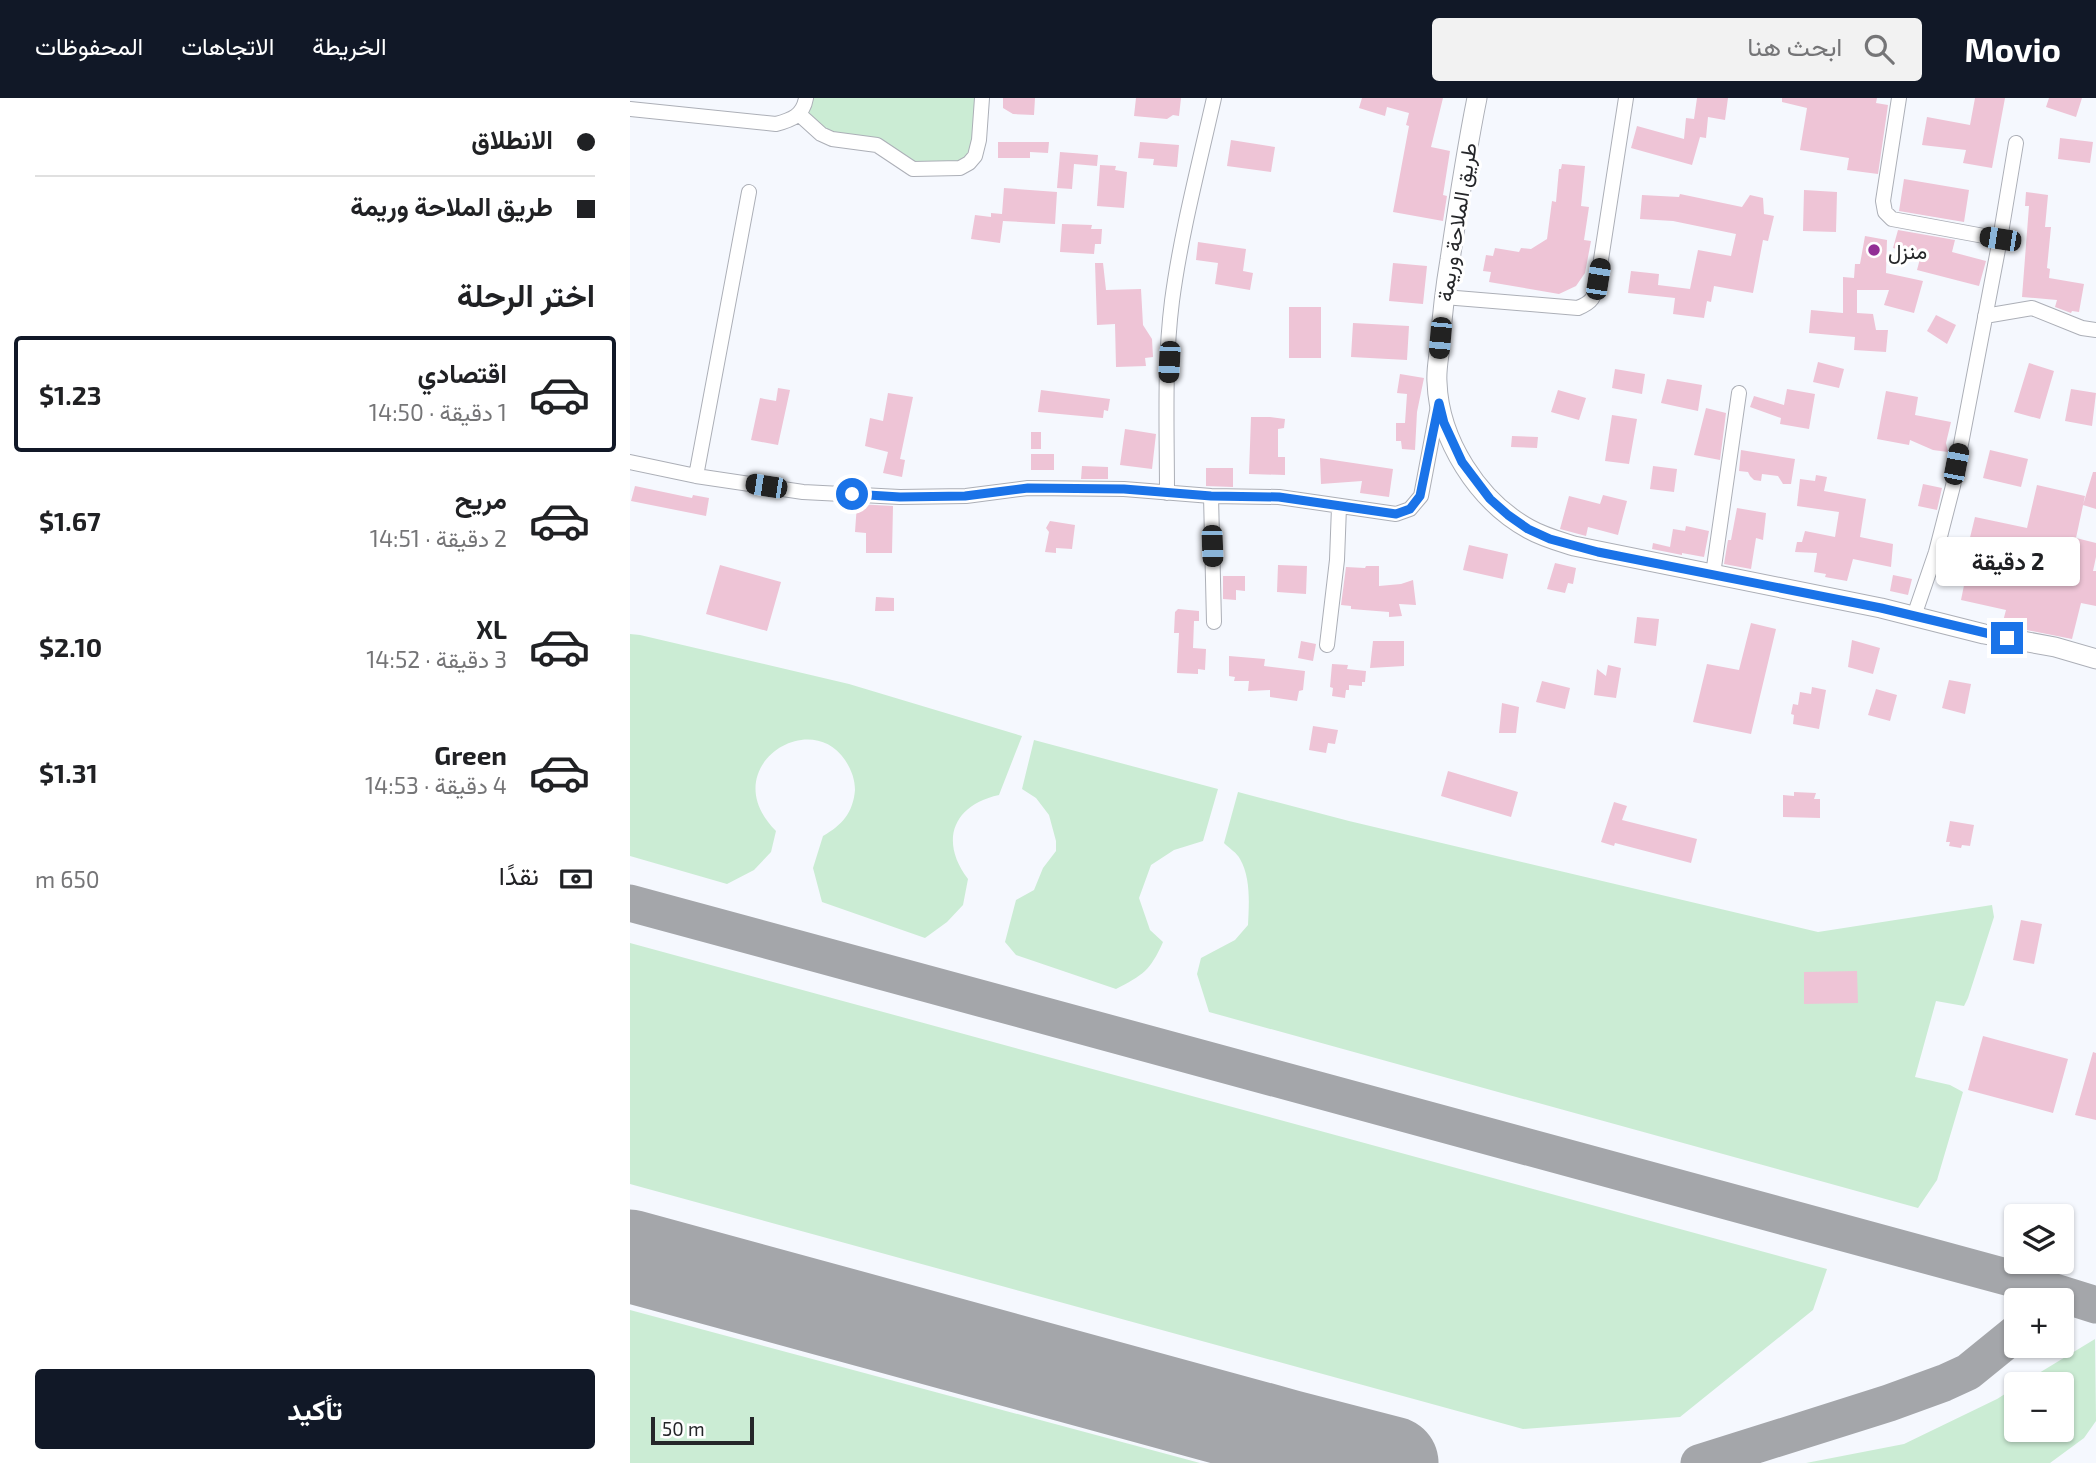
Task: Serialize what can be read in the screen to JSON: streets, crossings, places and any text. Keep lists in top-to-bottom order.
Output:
{
  "streets": {
    "street": ["طريق الملاحة وريمة"]
  },
  "places": ["منزل"],
  "scale_bar": "50 m",
  "page": {
    "header": "Movio",
    "search": "ابحث هنا",
    "nav": ["الخريطة", "الاتجاهات", "المحفوظات"],
    "banner": ["الانطلاق", "طريق الملاحة وريمة"],
    "heading": "اختر الرحلة",
    "list": [
      {
        "name": "اقتصادي",
        "note": "1 دقيقة · 14:50",
        "value": "$1.23"
      },
      {
        "name": "مريح",
        "note": "2 دقيقة · 14:51",
        "value": "$1.67"
      },
      {
        "name": "XL",
        "note": "3 دقيقة · 14:52",
        "value": "$2.10"
      },
      {
        "name": "Green",
        "note": "4 دقيقة · 14:53",
        "value": "$1.31"
      }
    ],
    "bubble": "2 دقيقة",
    "pay": ["نقدًا", "650 m"],
    "map_buttons": ["+", "−"],
    "buttons": "تأكيد",
    "scale": "50 m"
  }
}
